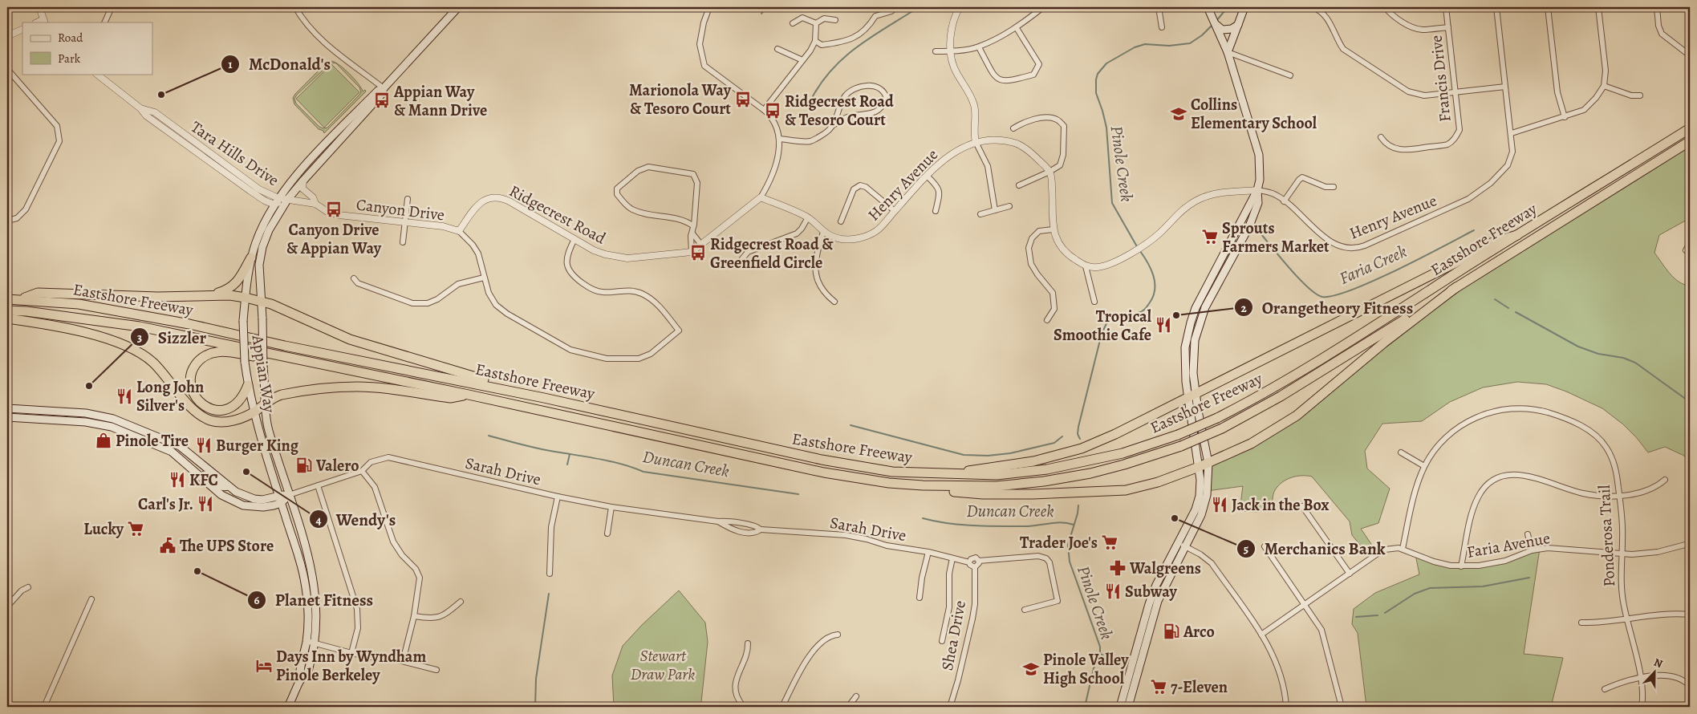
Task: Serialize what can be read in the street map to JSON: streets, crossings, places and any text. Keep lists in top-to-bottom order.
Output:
{
  "streets": {
    "highway": ["Eastshore Freeway"],
    "main road": ["Appian Way"],
    "street": [
      "Francis Drive",
      "Tara Hills Drive",
      "Henry Avenue",
      "Canyon Drive",
      "Ridgecrest Road",
      "Sarah Drive",
      "Ponderosa Trail",
      "Faria Avenue",
      "Shea Drive"
    ]
  },
  "crossings": [
    ["Tara Hills Drive", "Canyon Drive"],
    ["Tara Hills Drive", "Appian Way"],
    ["Henry Avenue", "Ridgecrest Road"],
    ["Canyon Drive", "Ridgecrest Road"],
    ["Canyon Drive", "Appian Way"],
    ["Appian Way", "Sarah Drive"],
    ["Sarah Drive", "Shea Drive"],
    ["Ponderosa Trail", "Faria Avenue"]
  ],
  "water": ["Pinole Creek", "Faria Creek", "Duncan Creek"],
  "parks": ["Stewart Draw Park"],
  "places": {
    "other": [
      "McDonald's",
      "Orangetheory Fitness",
      "Sizzler",
      "Wendy's",
      "Merchanics Bank",
      "Planet Fitness"
    ],
    "bus stop": [
      "Marionola Way & Tesoro Court",
      "Appian Way & Mann Drive",
      "Ridgecrest Road & Tesoro Court",
      "Canyon Drive & Appian Way",
      "Ridgecrest Road & Greenfield Circle"
    ],
    "school or university": ["Collins Elementary School", "Pinole Valley High School"],
    "supermarket": [
      "Sprouts Farmers Market",
      "Lucky",
      "Trader Joe's",
      "7-Eleven"
    ],
    "restaurant": [
      "Tropical Smoothie Cafe",
      "Long John Silver's",
      "Burger King",
      "KFC",
      "Carl's Jr.",
      "Jack in the Box",
      "Subway"
    ],
    "shop": ["Pinole Tire"],
    "fuel station": ["Valero", "Arco"],
    "public building": ["The UPS Store"],
    "pharmacy": ["Walgreens"],
    "hotel": ["Days Inn by Wyndham Pinole Berkeley"]
  },
  "legend": ["Road", "Park"],
  "north": "top"
}
